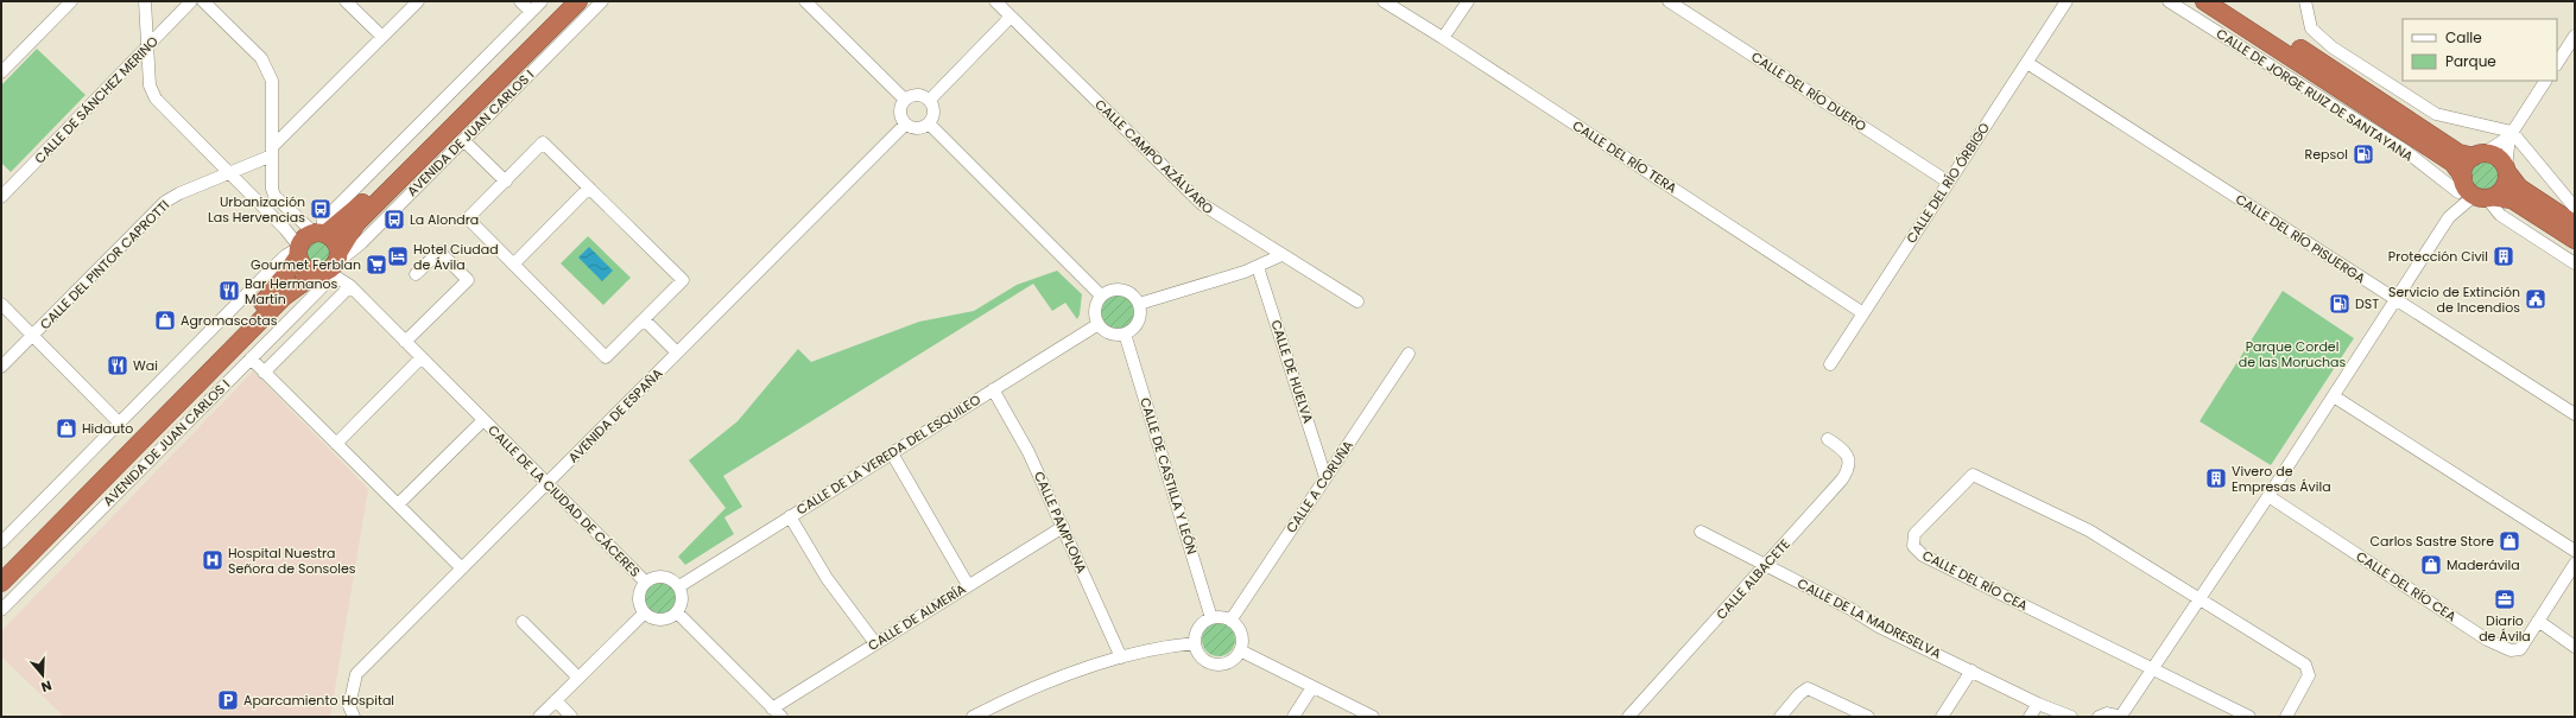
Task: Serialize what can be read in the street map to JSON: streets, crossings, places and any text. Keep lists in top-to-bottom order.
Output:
{
  "streets": {
    "highway": ["CALLE DE JORGE RUIZ DE SANTAYANA", "AVENIDA DE JUAN CARLOS I"],
    "street": [
      "CALLE DEL RÍO DUERO",
      "CALLE DE SÁNCHEZ MERINO",
      "CALLE CAMPO AZÁLVARO",
      "CALLE DEL RÍO TERA",
      "CALLE DEL RÍO ÓRBIGO",
      "CALLE DEL RÍO PISUERGA",
      "CALLE DEL PINTOR CAPROTTI",
      "CALLE DE HUELVA",
      "AVENIDA DE ESPAÑA",
      "CALLE DE LA VEREDA DEL ESQUILEO",
      "CALLE DE CASTILLA Y LEÓN",
      "CALLE A CORUÑA",
      "CALLE DE LA CIUDAD DE CÁCERES",
      "CALLE PAMPLONA",
      "CALLE ALBACETE",
      "CALLE DEL RÍO CEA",
      "CALLE DE ALMERÍA",
      "CALLE DE LA MADRESELVA"
    ]
  },
  "crossings": [
    ["CALLE DEL RÍO DUERO", "CALLE DEL RÍO ÓRBIGO"],
    ["AVENIDA DE JUAN CARLOS I", "CALLE DE LA CIUDAD DE CÁCERES"],
    ["CALLE DEL RÍO TERA", "CALLE DEL RÍO ÓRBIGO"],
    ["CALLE DEL RÍO ÓRBIGO", "CALLE DEL RÍO PISUERGA"],
    ["CALLE DE HUELVA", "CALLE A CORUÑA"],
    ["AVENIDA DE ESPAÑA", "CALLE DE LA CIUDAD DE CÁCERES"],
    ["CALLE DE LA VEREDA DEL ESQUILEO", "CALLE DE CASTILLA Y LEÓN"],
    ["CALLE DE LA VEREDA DEL ESQUILEO", "CALLE DE LA CIUDAD DE CÁCERES"],
    ["CALLE DE LA VEREDA DEL ESQUILEO", "CALLE PAMPLONA"],
    ["CALLE DE CASTILLA Y LEÓN", "CALLE A CORUÑA"],
    ["CALLE PAMPLONA", "CALLE DE ALMERÍA"],
    ["CALLE ALBACETE", "CALLE DE LA MADRESELVA"]
  ],
  "parks": ["Parque Cordel de las Moruchas"],
  "places": {
    "fuel station": ["Repsol", "DST"],
    "bus stop": ["Urbanización Las Hervencias", "La Alondra"],
    "hotel": ["Hotel Ciudad de Ávila"],
    "building": ["Protección Civil", "Vivero de Empresas Ávila"],
    "supermarket": ["Gourmet Ferblan"],
    "restaurant": ["Bar Hermanos Martín", "Wai"],
    "public building": ["Servicio de Extinción de Incendios"],
    "shop": [
      "Agromascotas",
      "Hidauto",
      "Carlos Sastre Store",
      "Maderávila"
    ],
    "hospital": ["Hospital Nuestra Señora de Sonsoles"],
    "office": ["Diario de Ávila"],
    "parking": ["Aparcamiento Hospital"]
  },
  "legend": ["Calle", "Parque"],
  "north": "bottom"
}
